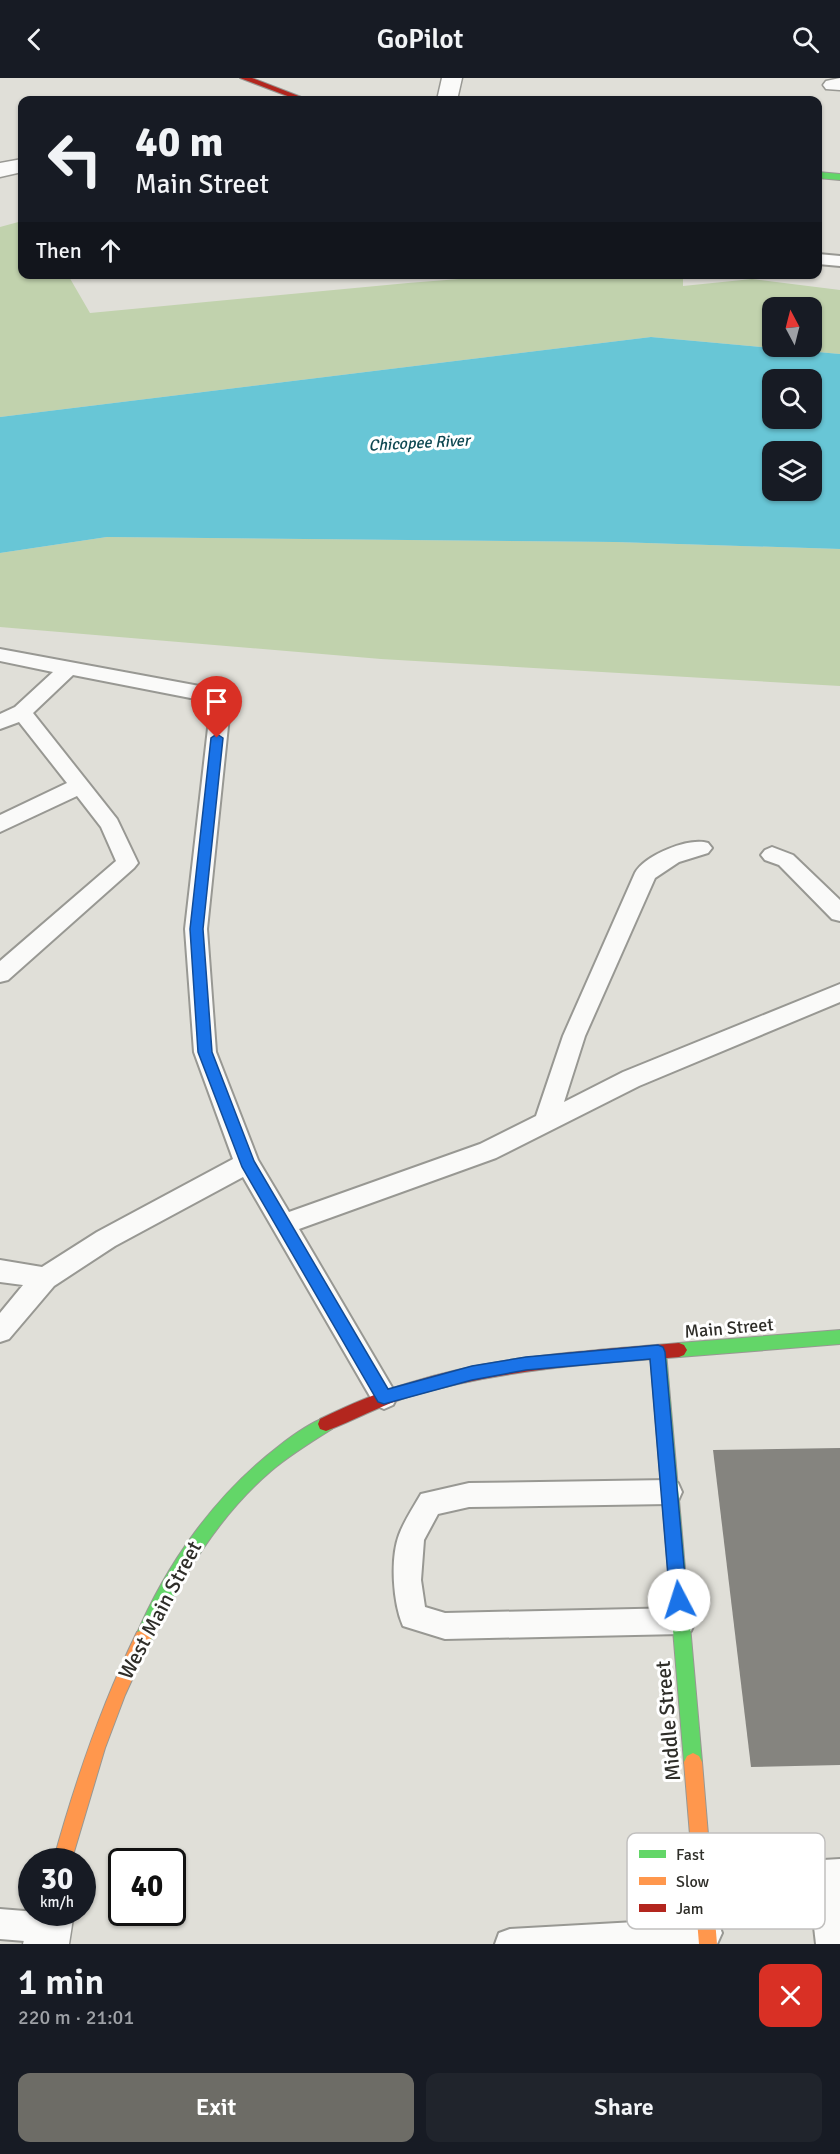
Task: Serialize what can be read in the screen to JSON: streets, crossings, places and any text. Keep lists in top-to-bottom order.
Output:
{
  "streets": {
    "street": ["Main Street", "West Main Street", "Middle Street"]
  },
  "crossings": [
    ["Main Street", "West Main Street"],
    ["Main Street", "Middle Street"]
  ],
  "water": ["Chicopee River"],
  "legend": ["Fast", "Slow", "Jam"],
  "north": "top",
  "page": {
    "header": "GoPilot",
    "turn": ["40 m", "Main Street"],
    "then": "Then",
    "speed": "30 km/h",
    "limit": "40",
    "heading": ["1 min", "220 m · 21:01"],
    "buttons": ["Exit", "Share"]
  }
}
